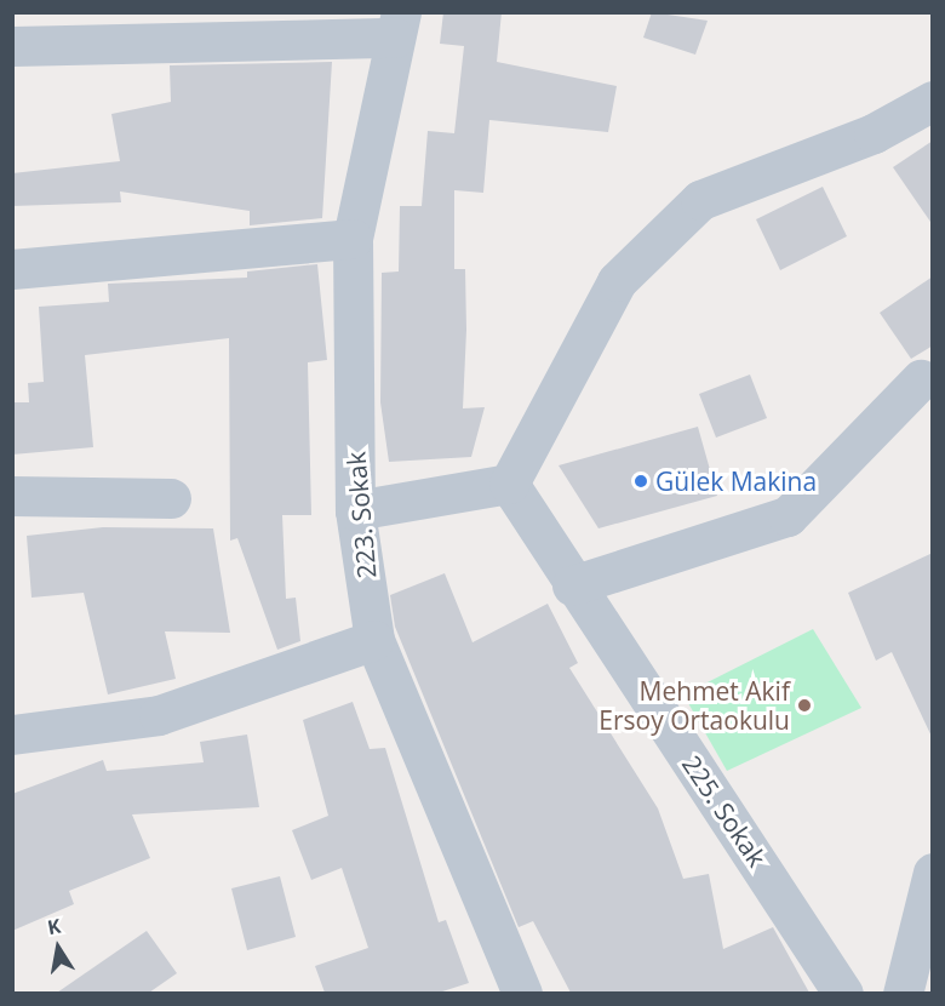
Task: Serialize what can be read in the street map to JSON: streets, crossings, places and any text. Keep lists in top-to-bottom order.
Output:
{
  "streets": {
    "street": ["223. Sokak", "225. Sokak"]
  },
  "places": ["Gülek Makina", "Mehmet Akif Ersoy Ortaokulu"],
  "north": "top"
}
